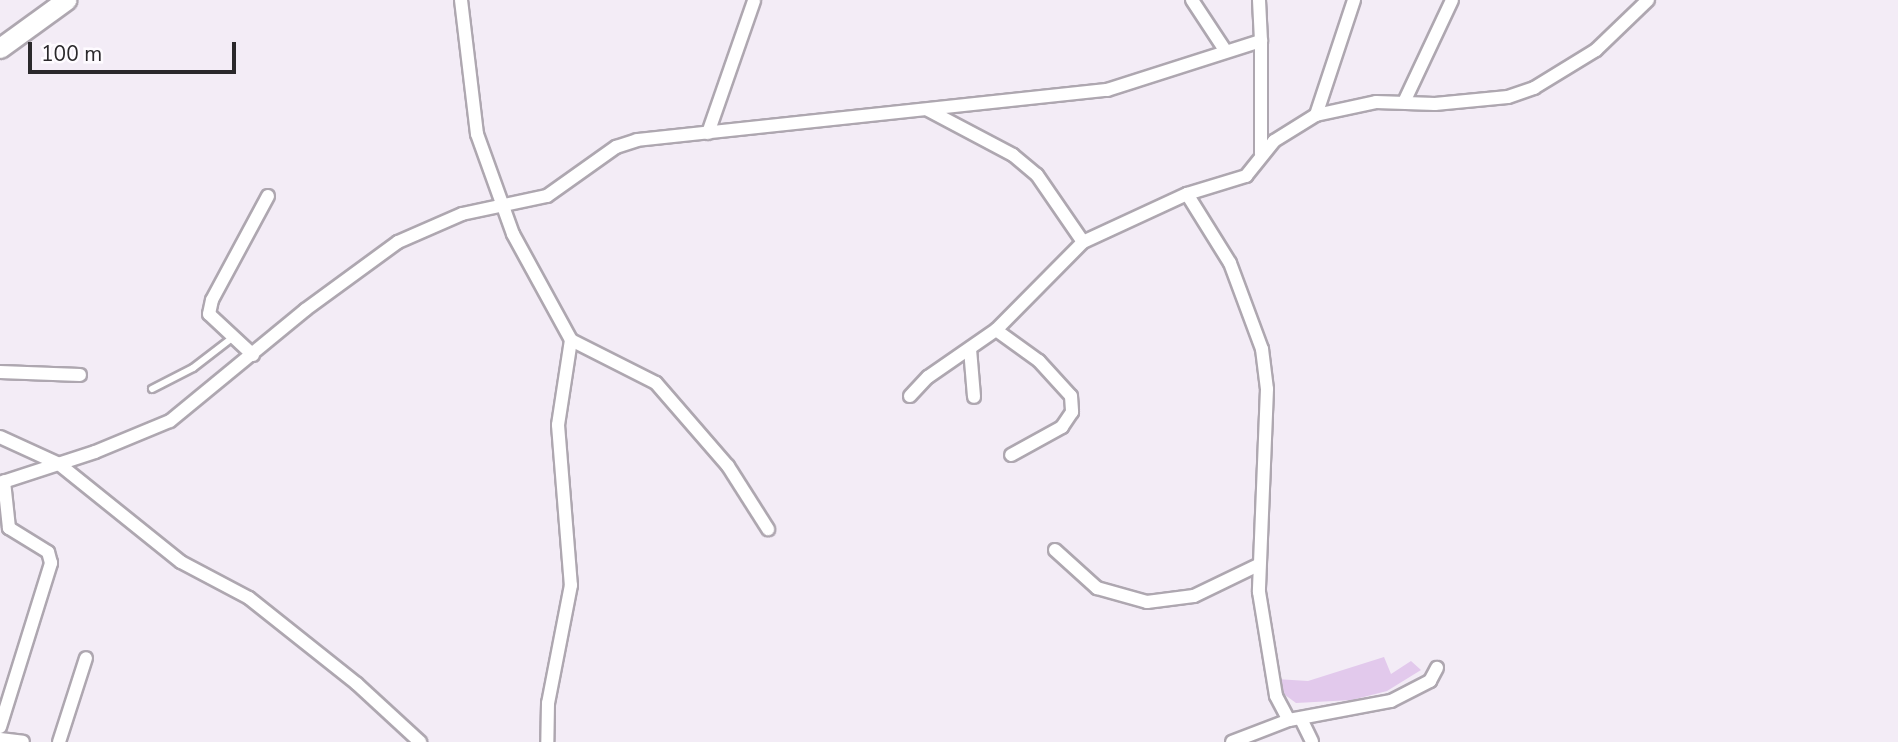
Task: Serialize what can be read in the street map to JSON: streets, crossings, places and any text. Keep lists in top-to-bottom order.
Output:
{
  "scale_bar": "100 m"
}
